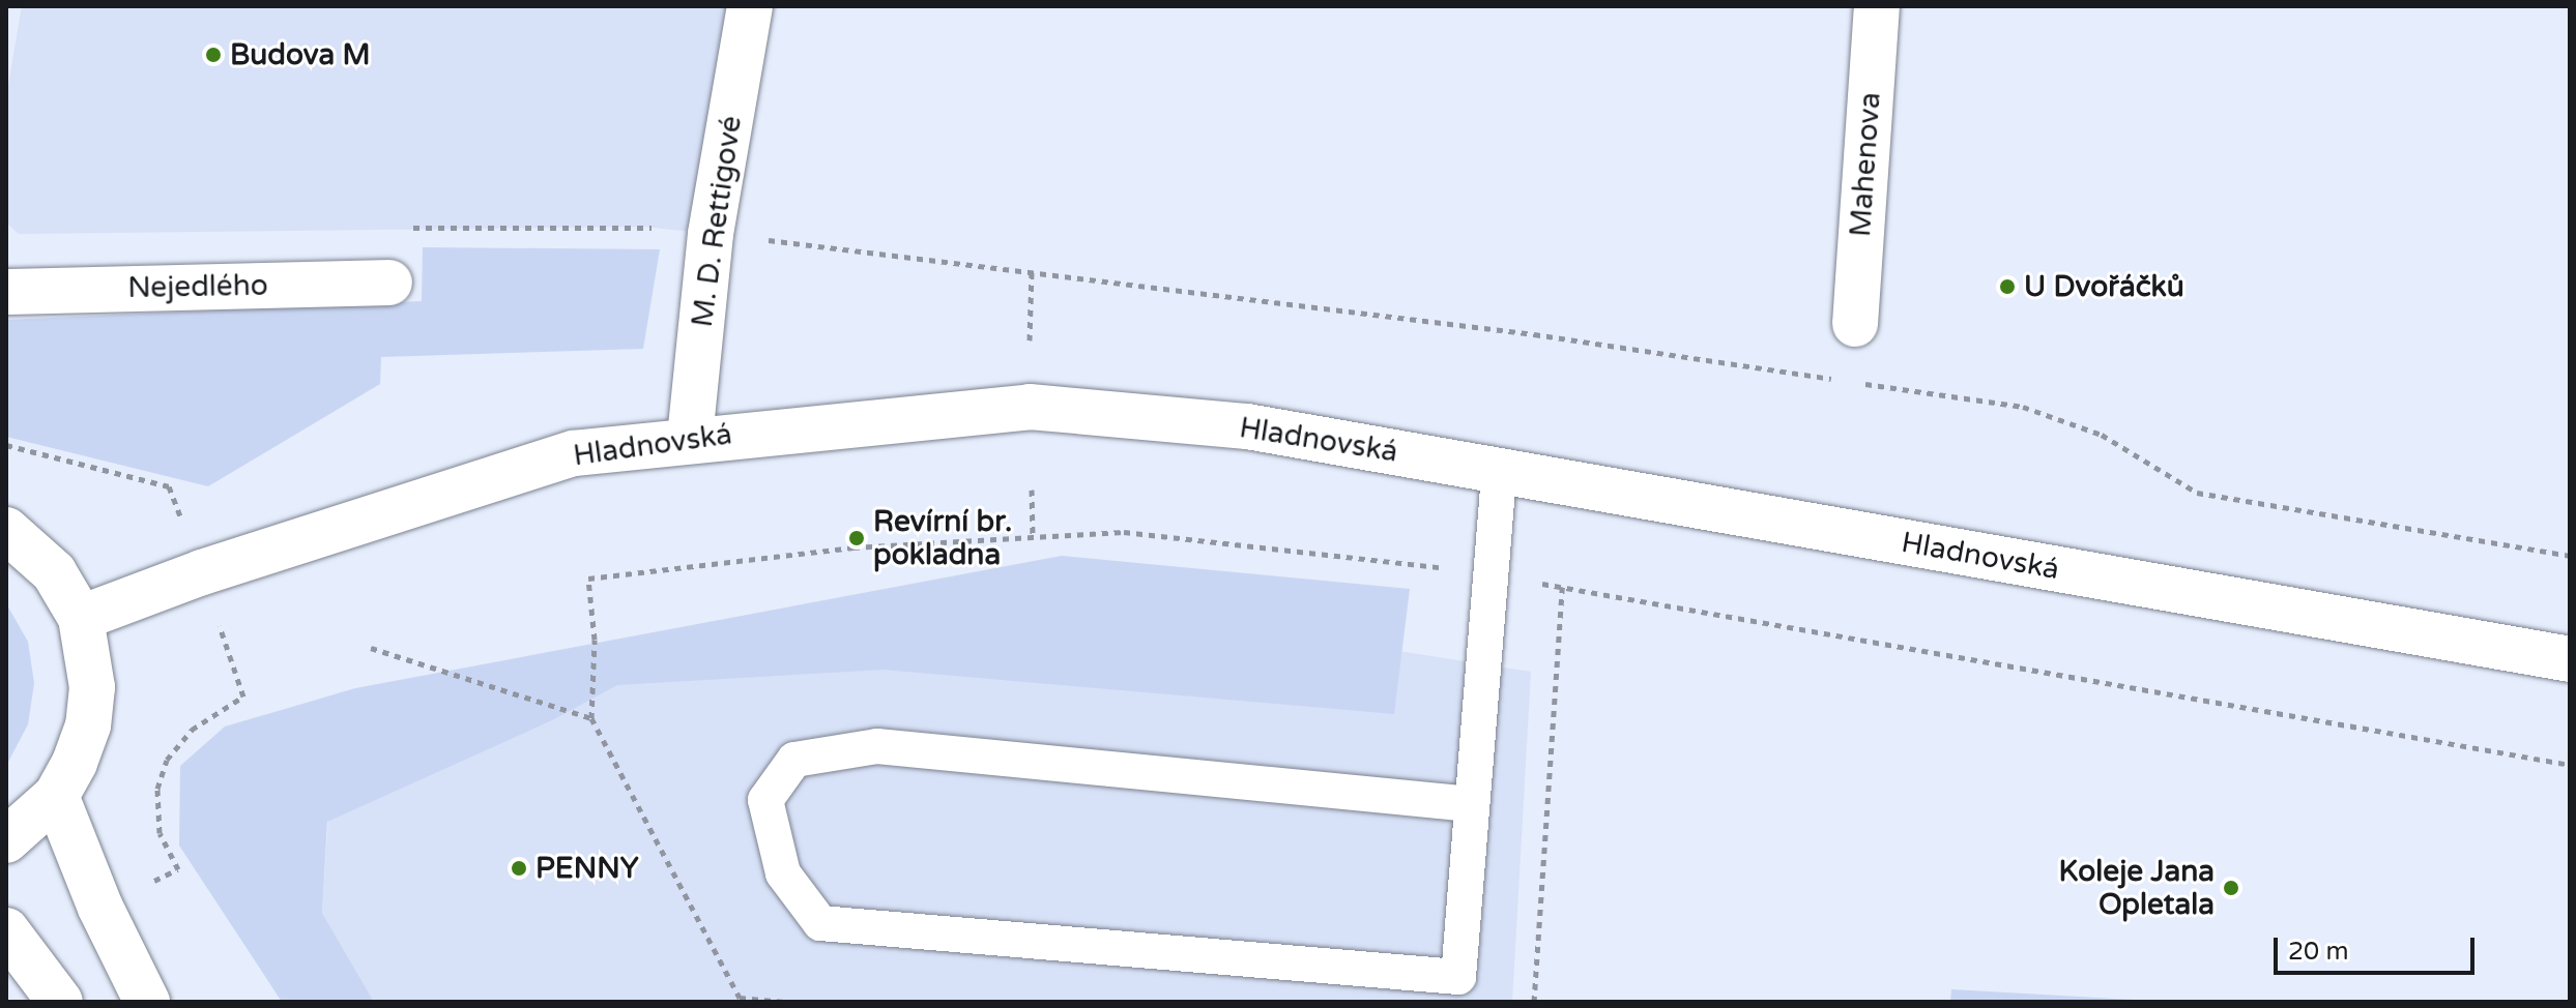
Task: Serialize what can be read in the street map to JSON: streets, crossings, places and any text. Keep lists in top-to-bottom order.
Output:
{
  "streets": {
    "street": [
      "Mahenova",
      "M. D. Rettigové",
      "Nejedlého",
      "Hladnovská"
    ]
  },
  "crossings": [
    ["M. D. Rettigové", "Hladnovská"]
  ],
  "places": [
    "Budova M",
    "U Dvořáčků",
    "Revírní br. pokladna",
    "PENNY",
    "Koleje Jana Opletala"
  ],
  "scale_bar": "20 m"
}
